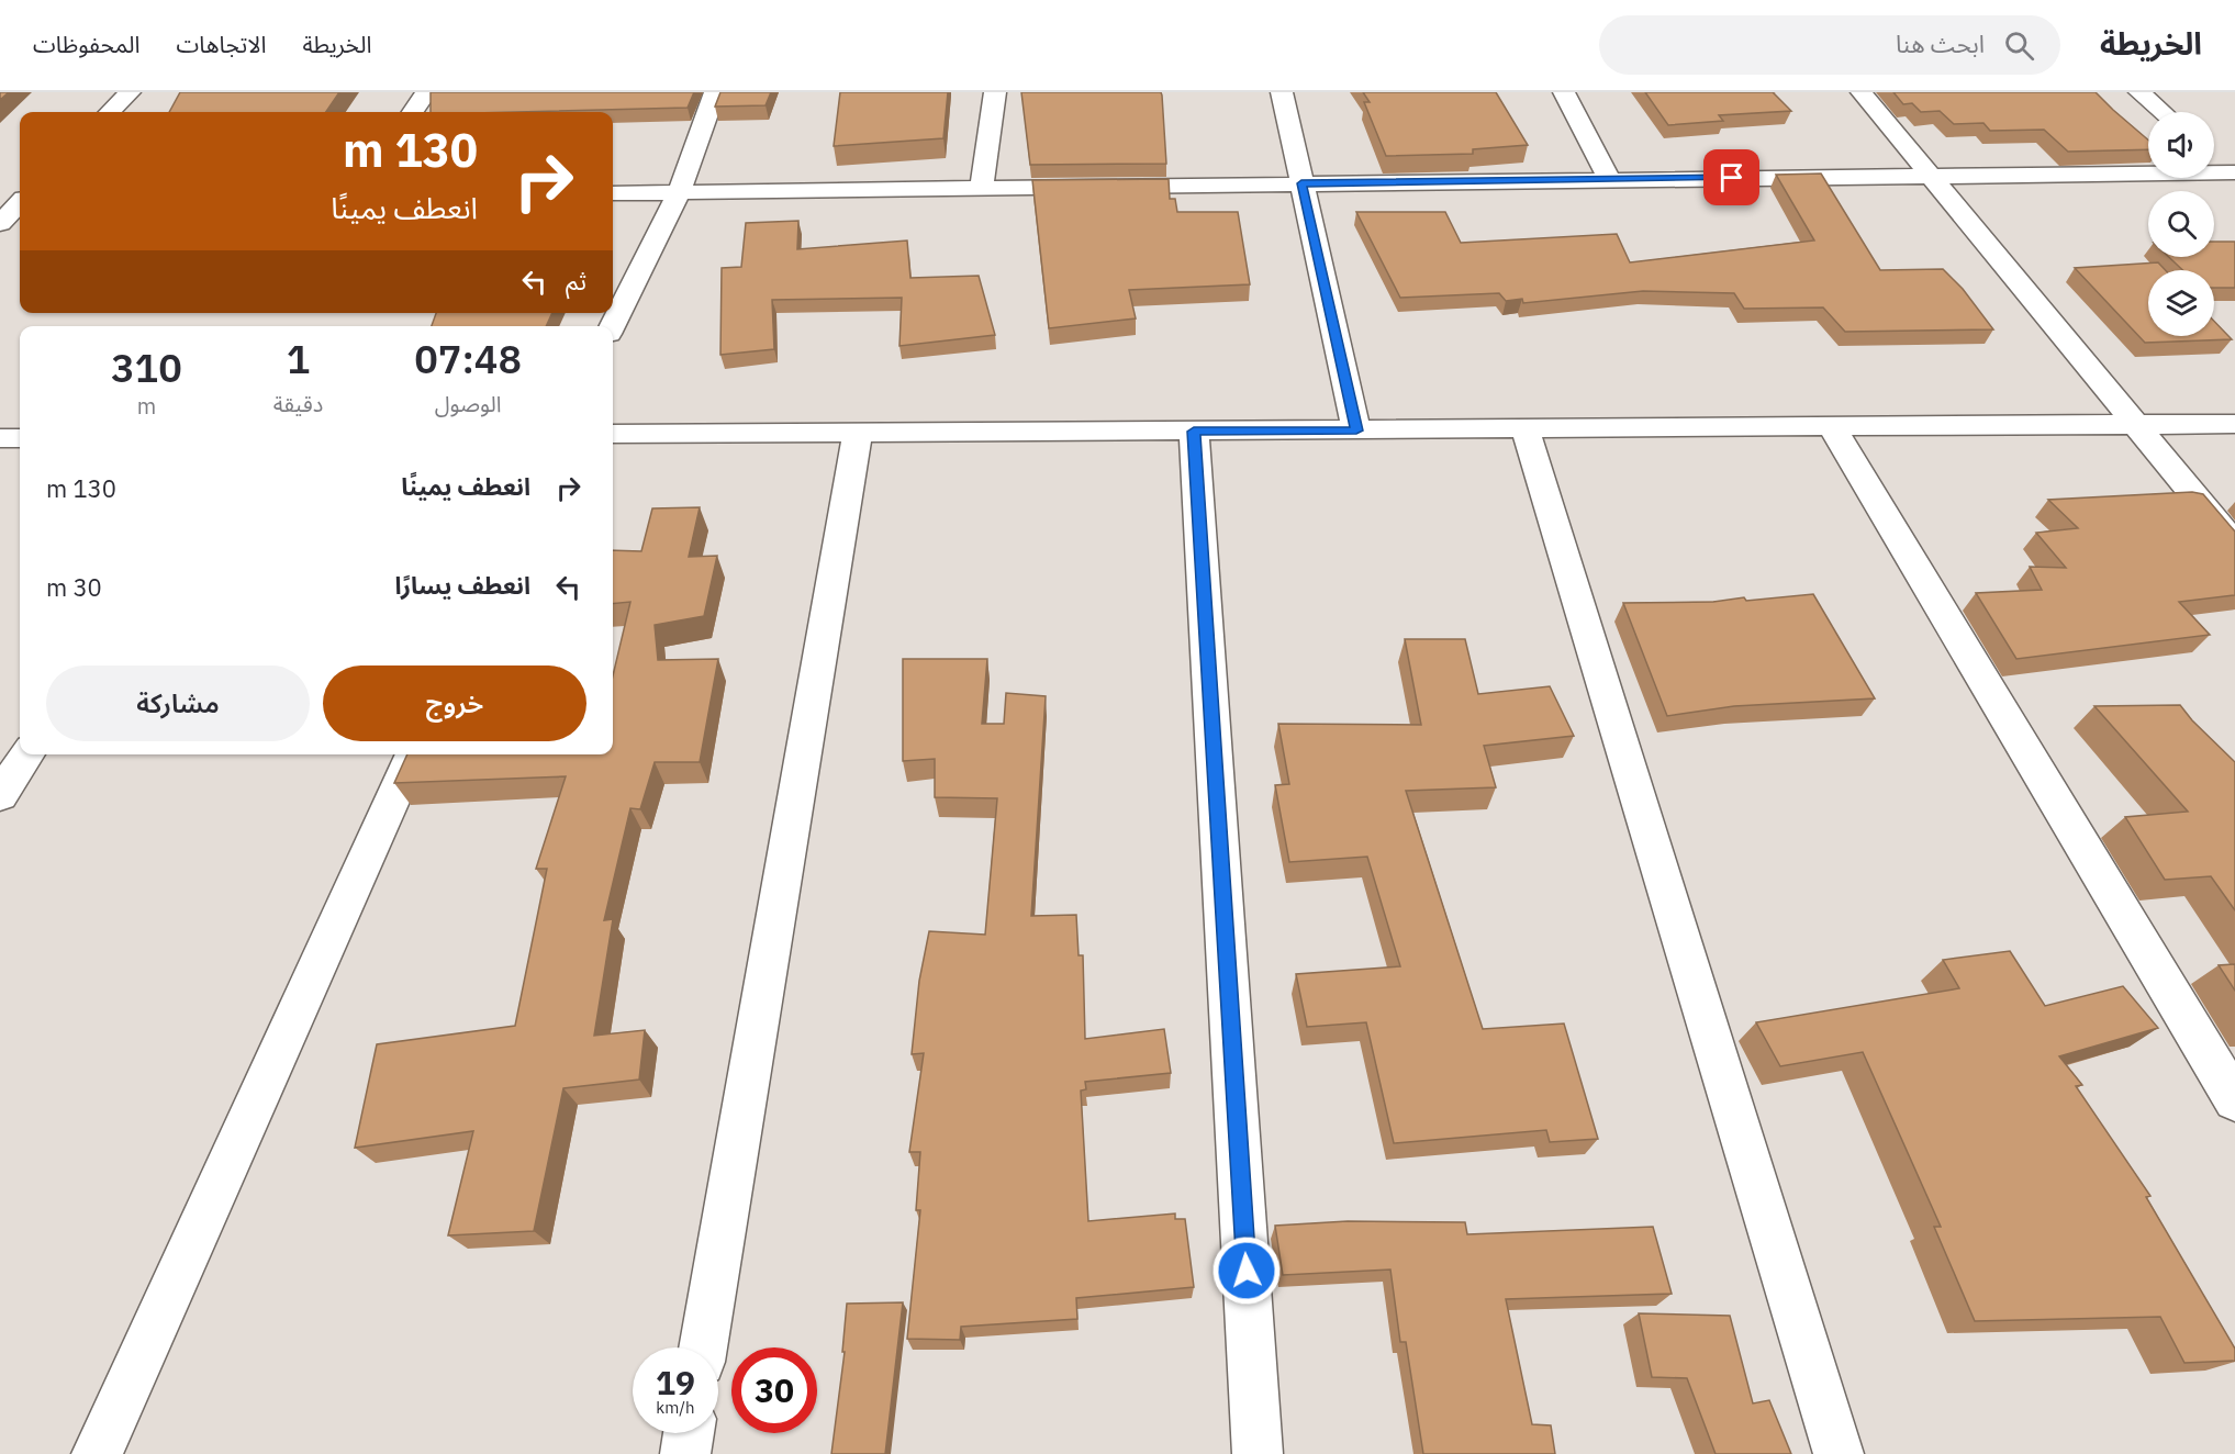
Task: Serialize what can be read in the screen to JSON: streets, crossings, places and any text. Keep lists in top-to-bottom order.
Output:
{
  "page": {
    "header": "الخريطة",
    "search": "ابحث هنا",
    "nav": ["الخريطة", "الاتجاهات", "المحفوظات"],
    "turn": ["130 m", "انعطف يمينًا"],
    "then": "ثم",
    "eta": [
      "07:48",
      "الوصول",
      "1",
      "دقيقة",
      "310",
      "m"
    ],
    "list": [
      {
        "name": "انعطف يمينًا",
        "value": "130 m"
      },
      {
        "name": "انعطف يسارًا",
        "value": "30 m"
      }
    ],
    "buttons": ["خروج", "مشاركة"],
    "speed": "19 km/h",
    "limit": "30"
  }
}
